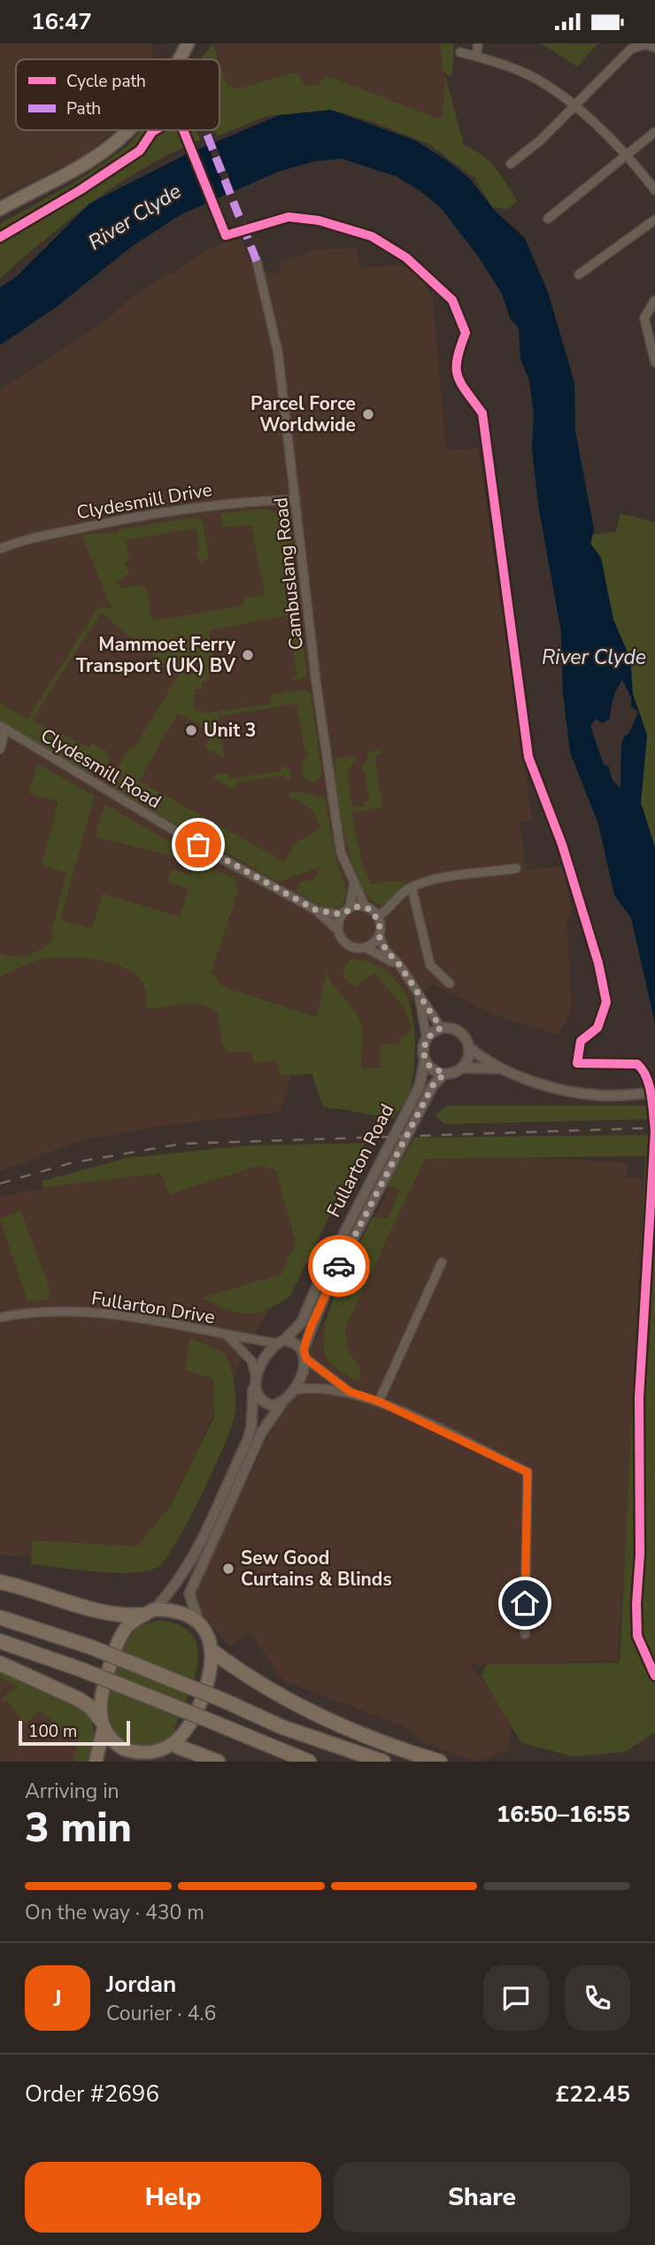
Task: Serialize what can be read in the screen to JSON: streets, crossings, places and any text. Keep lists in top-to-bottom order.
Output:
{
  "streets": {
    "street": [
      "Clydesmill Drive",
      "Cambuslang Road",
      "Clydesmill Road",
      "Fullarton Road",
      "Fullarton Drive"
    ]
  },
  "crossings": [
    ["Clydesmill Drive", "Cambuslang Road"],
    ["Cambuslang Road", "Clydesmill Road"],
    ["Fullarton Road", "Fullarton Drive"]
  ],
  "water": ["River Clyde"],
  "places": [
    "Parcel Force Worldwide",
    "Mammoet Ferry Transport (UK) BV",
    "Unit 3",
    "Sew Good Curtains & Blinds"
  ],
  "legend": ["Cycle path", "Path"],
  "scale_bar": "100 m",
  "page": {
    "status": "16:47",
    "scale": "100 m",
    "heading": ["3 min", "Arriving in", "16:50–16:55"],
    "panel": [
      "Jordan",
      "Courier · 4.6",
      "Order #2696",
      "£22.45"
    ],
    "bar": "On the way · 430 m",
    "round": "J",
    "buttons": ["Help", "Share"]
  }
}
